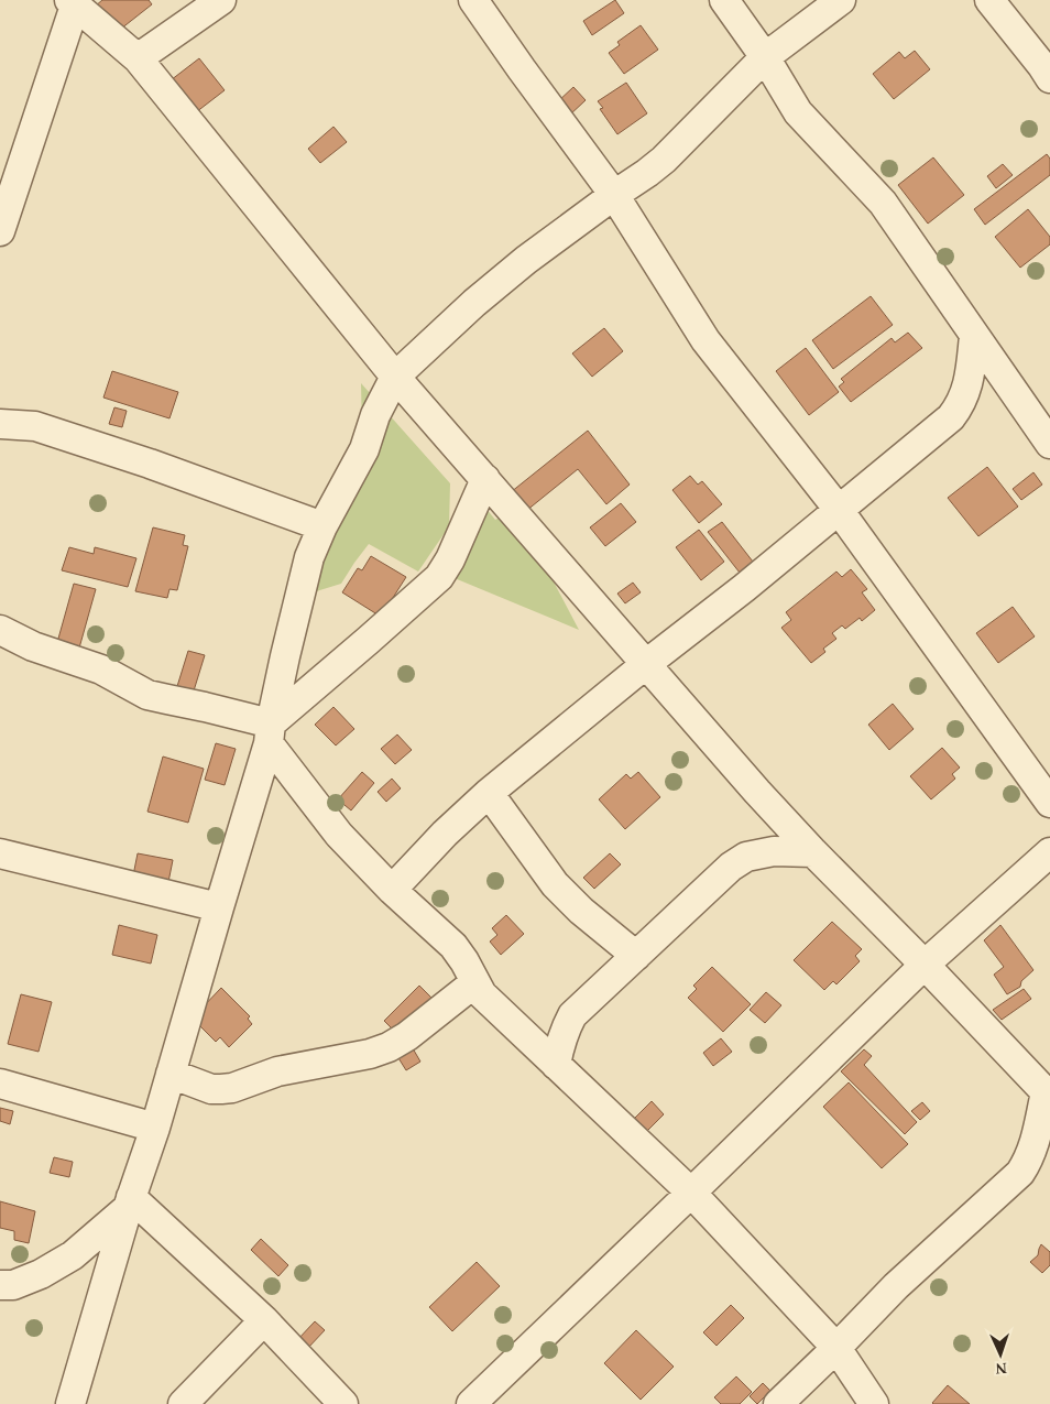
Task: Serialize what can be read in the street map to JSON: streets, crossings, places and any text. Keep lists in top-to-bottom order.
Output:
{
  "north": "bottom"
}
